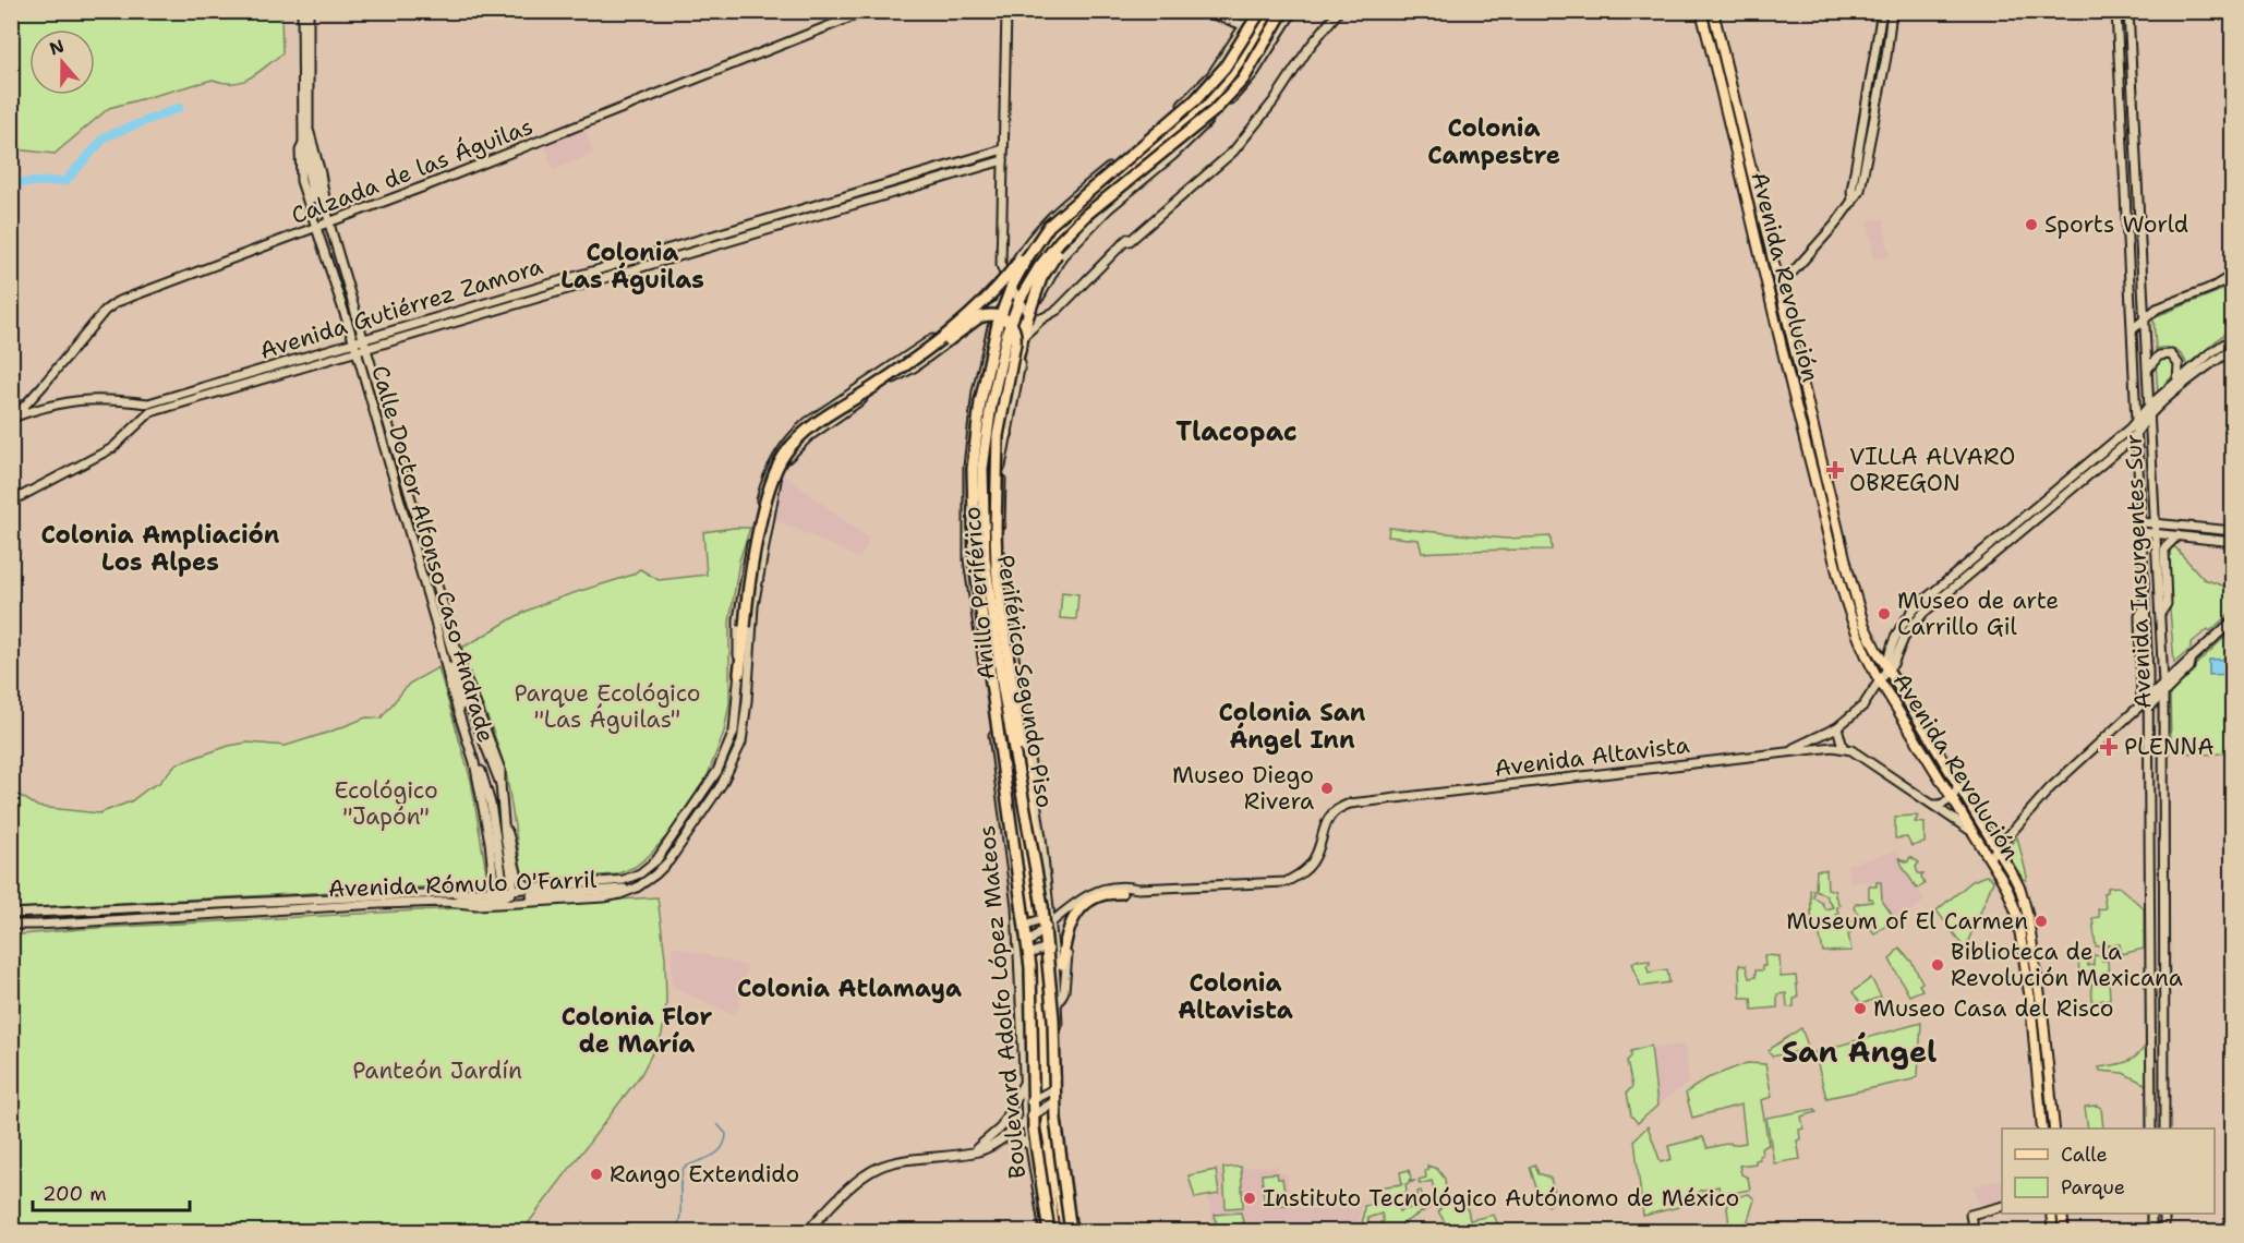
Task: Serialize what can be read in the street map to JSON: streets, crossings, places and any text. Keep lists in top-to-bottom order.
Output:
{
  "streets": {
    "highway": ["Anillo Periférico", "Periférico Segundo Piso"],
    "main road": [
      "Calzada de las Águilas",
      "Avenida Revolución",
      "Avenida Gutiérrez Zamora",
      "Calle Doctor Alfonso Caso Andrade",
      "Avenida Insurgentes Sur",
      "Avenida Altavista",
      "Avenida Rómulo O'Farril",
      "Boulevard Adolfo López Mateos"
    ]
  },
  "crossings": [
    ["Calzada de las Águilas", "Avenida Gutiérrez Zamora"],
    ["Calzada de las Águilas", "Calle Doctor Alfonso Caso Andrade"],
    ["Avenida Gutiérrez Zamora", "Calle Doctor Alfonso Caso Andrade"],
    ["Anillo Periférico", "Periférico Segundo Piso"],
    ["Anillo Periférico", "Boulevard Adolfo López Mateos"],
    ["Periférico Segundo Piso", "Boulevard Adolfo López Mateos"],
    ["Avenida Rómulo O'Farril", "Boulevard Adolfo López Mateos"]
  ],
  "districts": [
    "Colonia Campestre",
    "Colonia Las Águilas",
    "Tlacopac",
    "Colonia Ampliación Los Alpes",
    "Colonia San Ángel Inn",
    "Colonia Altavista",
    "Colonia Atlamaya",
    "Colonia Flor de María",
    "San Ángel"
  ],
  "parks": ["Parque Ecológico \"Las Águilas\"", "Ecológico \"Japón\"", "Panteón Jardín"],
  "places": {
    "other": [
      "Sports World",
      "Museo de arte Carrillo Gil",
      "Museo Diego Rivera",
      "Museum of El Carmen",
      "Biblioteca de la Revolución Mexicana",
      "Museo Casa del Risco",
      "Rango Extendido",
      "Instituto Tecnológico Autónomo de México"
    ],
    "health": ["VILLA ALVARO OBREGON", "PLENNA"]
  },
  "legend": ["Calle", "Parque"],
  "scale_bar": "200 m",
  "north": "top"
}
